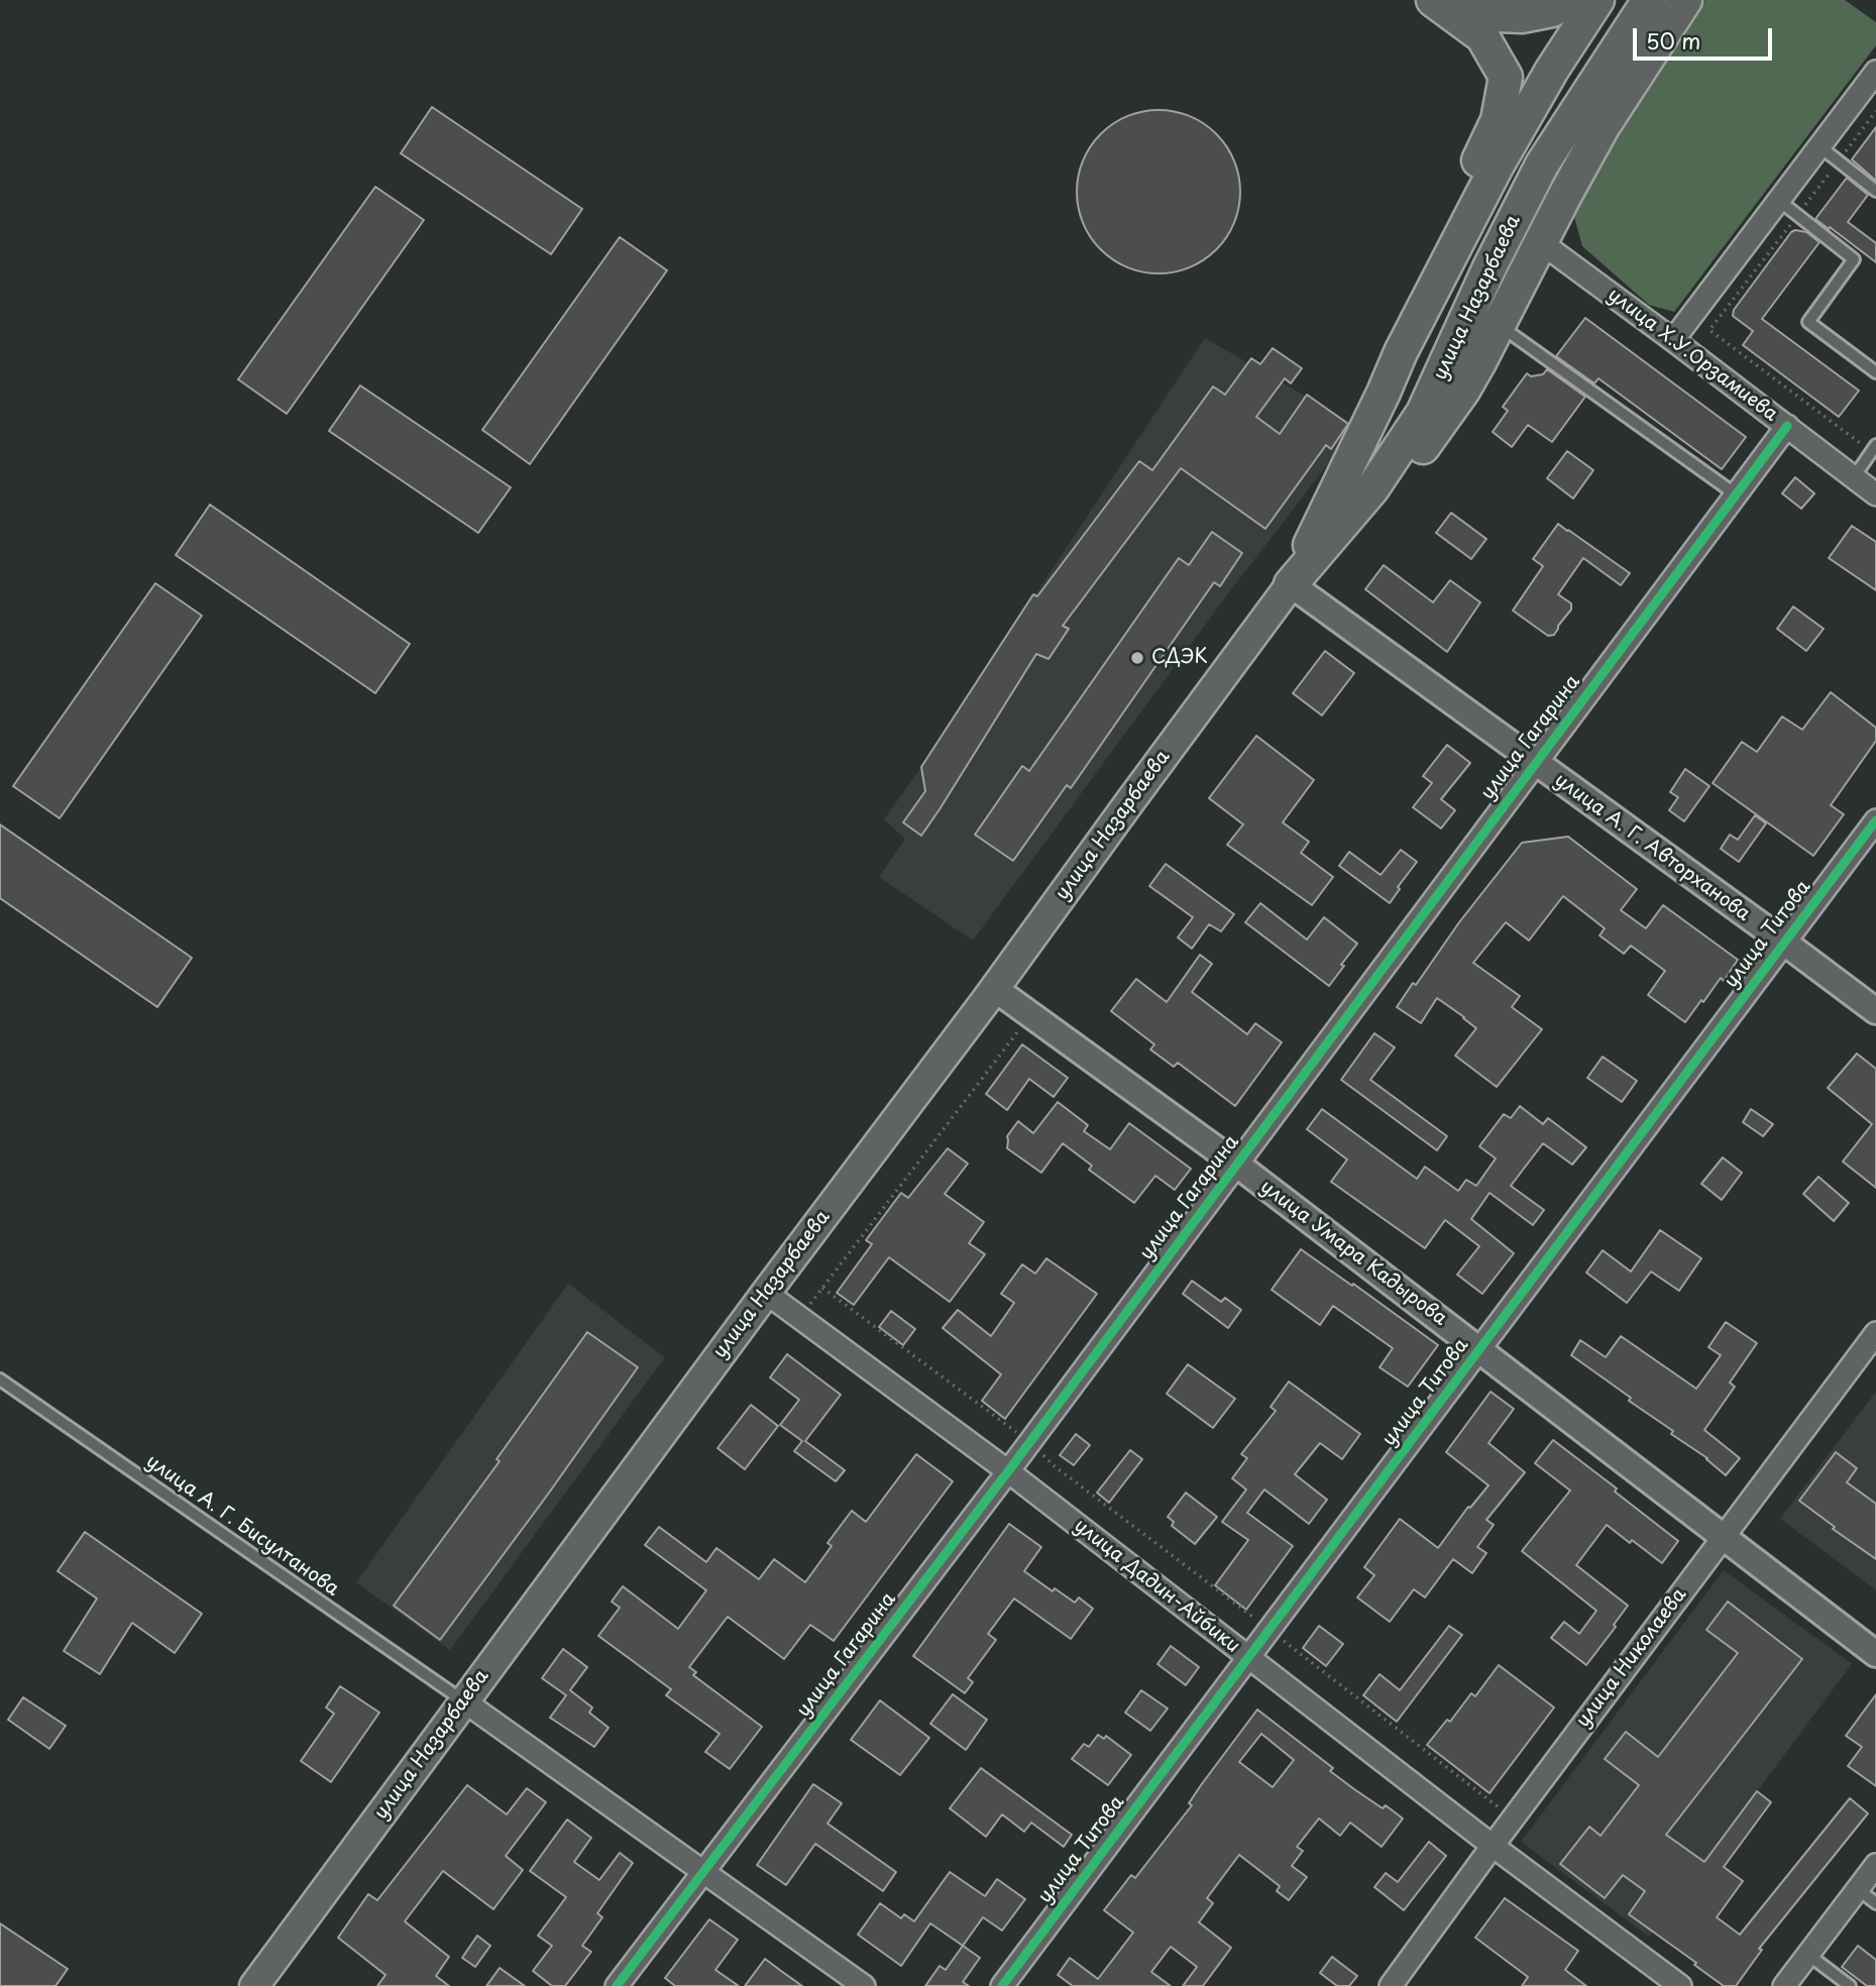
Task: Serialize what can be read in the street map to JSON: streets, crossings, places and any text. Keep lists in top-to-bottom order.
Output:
{
  "streets": {
    "main road": ["улица Назарбаева"],
    "street": [
      "улица Х.У.Орзамиева",
      "улица Гагарина",
      "улица А. Г. Авторханова",
      "улица Титова",
      "улица Умара Кадырова",
      "улица Дадин-Айбики",
      "улица Николаева"
    ],
    "lane": ["улица А. Г. Бисултанова"]
  },
  "crossings": [
    ["улица Назарбаева", "улица А. Г. Авторханова"],
    ["улица Назарбаева", "улица Умара Кадырова"],
    ["улица Назарбаева", "улица А. Г. Бисултанова"],
    ["улица Назарбаева", "улица Дадин-Айбики"],
    ["улица Х.У.Орзамиева", "улица Гагарина"],
    ["улица Гагарина", "улица А. Г. Авторханова"],
    ["улица Гагарина", "улица Умара Кадырова"],
    ["улица Гагарина", "улица Дадин-Айбики"],
    ["улица А. Г. Авторханова", "улица Титова"],
    ["улица Титова", "улица Умара Кадырова"],
    ["улица Титова", "улица Дадин-Айбики"],
    ["улица Умара Кадырова", "улица Николаева"],
    ["улица Дадин-Айбики", "улица Николаева"]
  ],
  "places": ["СДЭК"],
  "scale_bar": "50 m"
}
